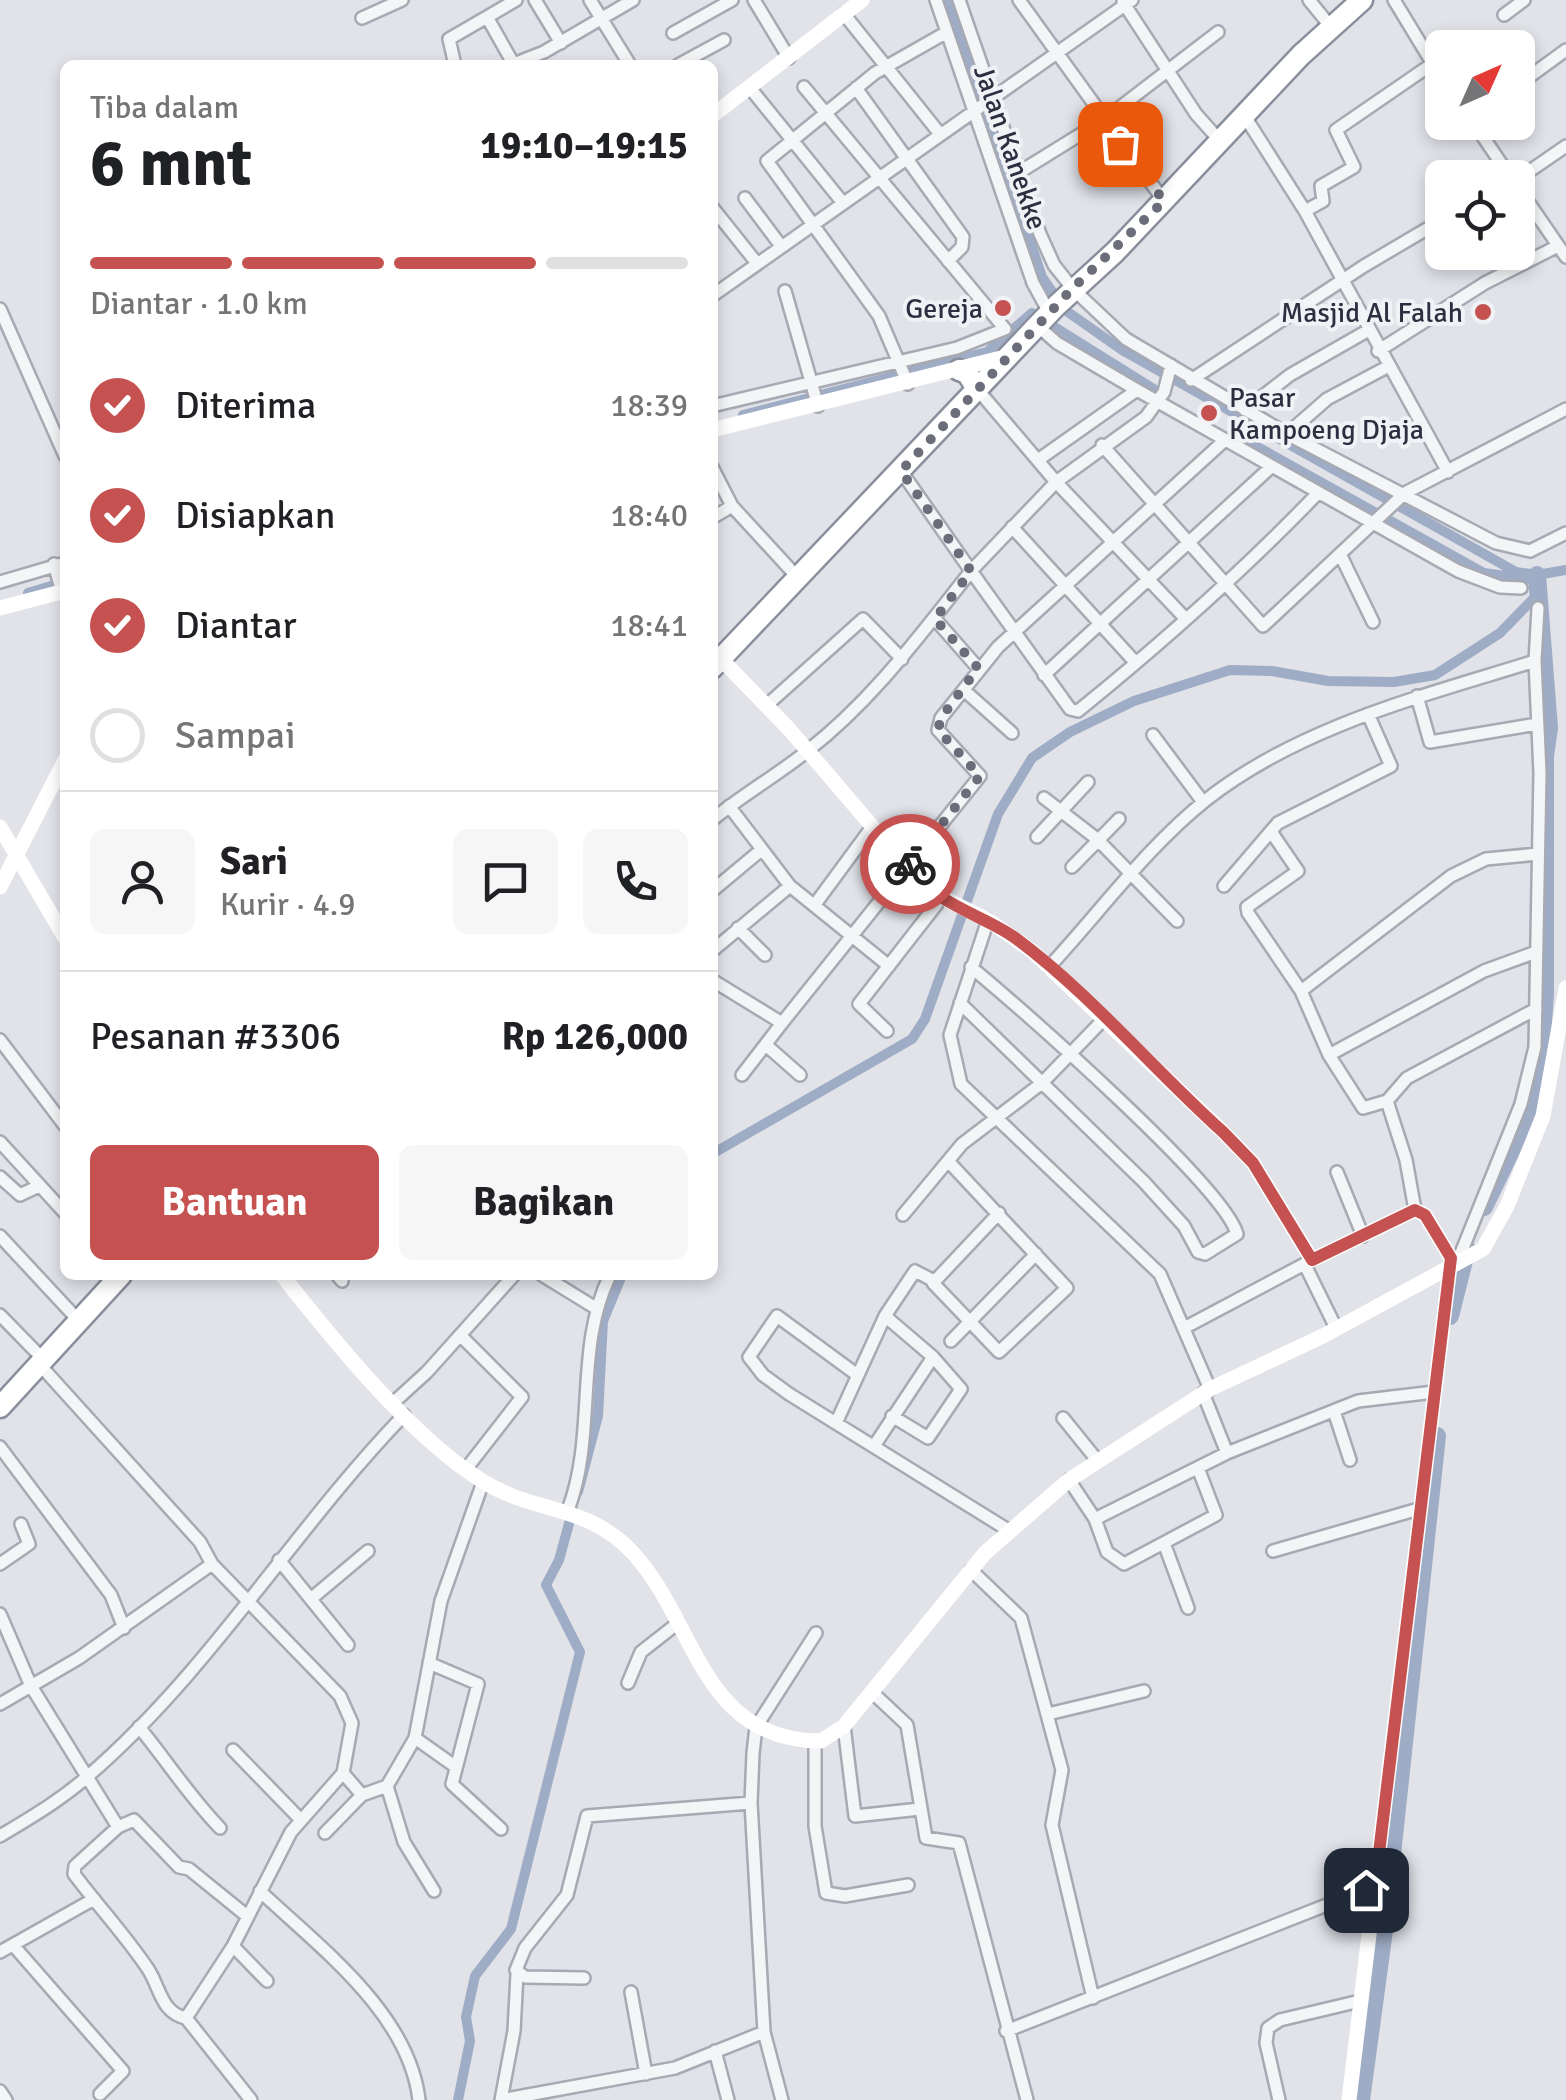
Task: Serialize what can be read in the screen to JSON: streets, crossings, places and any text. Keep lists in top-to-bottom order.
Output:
{
  "streets": {
    "street": ["Jalan Kanekke"]
  },
  "places": ["Gereja", "Masjid Al Falah", "Pasar Kampoeng Djaja"],
  "north": "top right",
  "page": {
    "heading": ["6 mnt", "Tiba dalam", "19:10–19:15"],
    "panel": [
      "Sari",
      "Kurir · 4.9",
      "Pesanan #3306",
      "Rp 126,000"
    ],
    "bar": "Diantar · 1.0 km",
    "list": [
      ["Diterima", "18:39"],
      ["Disiapkan", "18:40"],
      ["Diantar", "18:41"],
      "Sampai"
    ],
    "buttons": ["Bantuan", "Bagikan"]
  }
}
